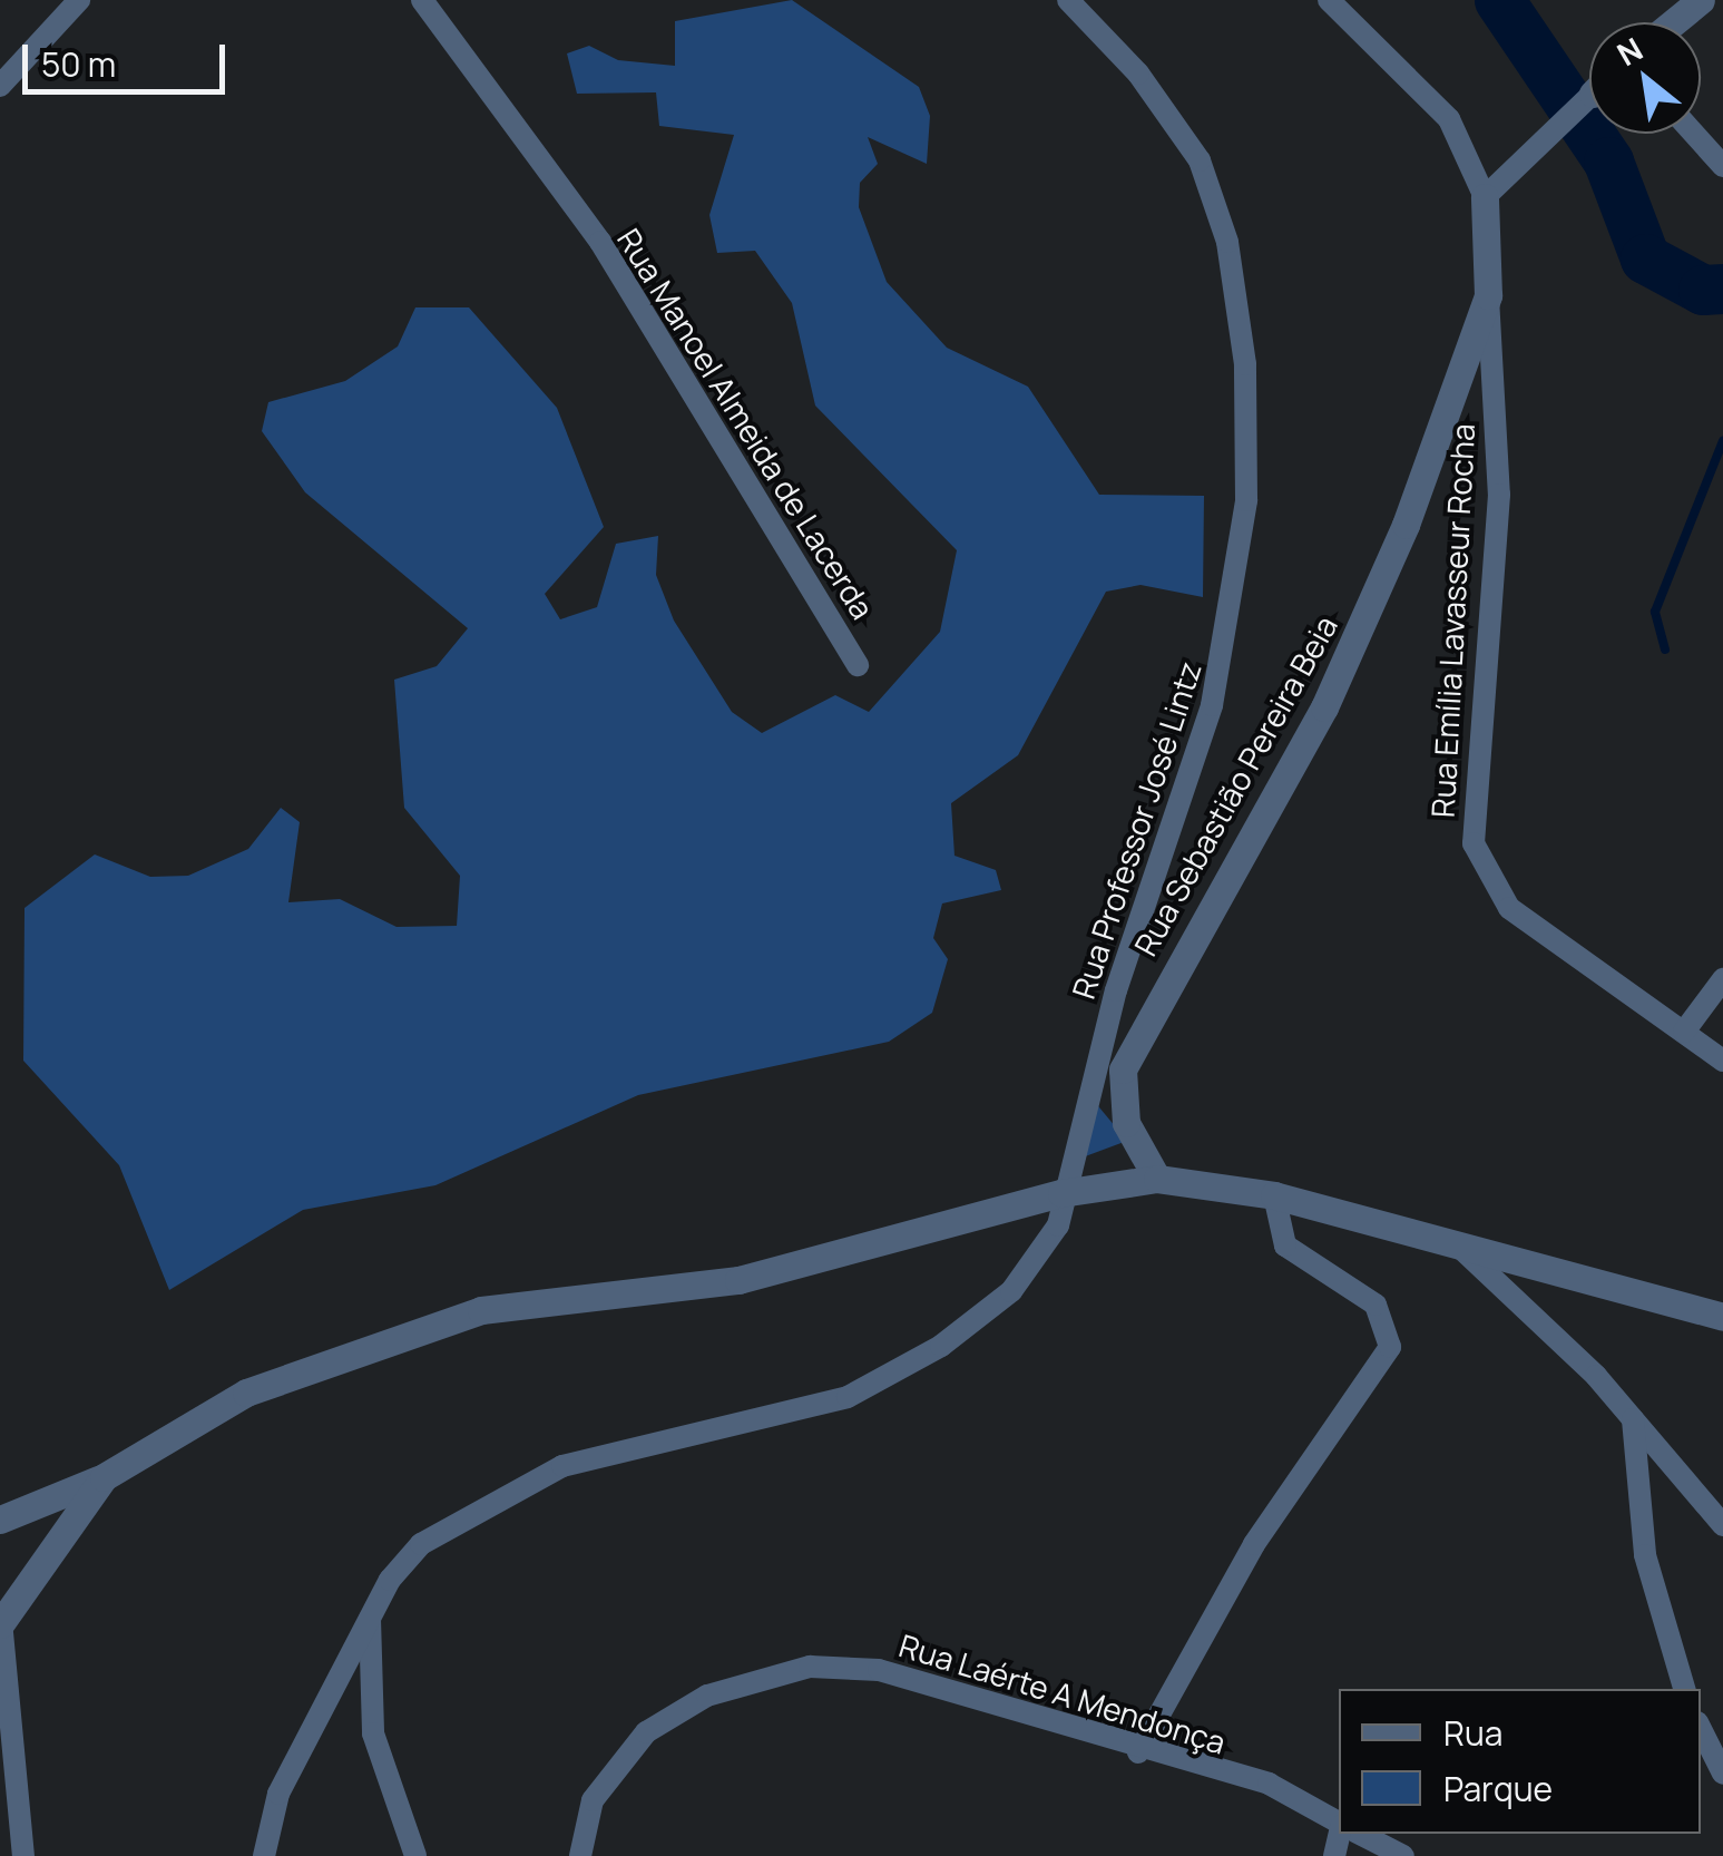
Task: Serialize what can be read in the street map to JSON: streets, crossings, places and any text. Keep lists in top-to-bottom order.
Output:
{
  "streets": {
    "street": [
      "Rua Manoel Almeida de Lacerda",
      "Rua Emília Lavasseur Rocha",
      "Rua Sebastião Pereira Beia",
      "Rua Professor José Lintz",
      "Rua Laérte A Mendonça"
    ]
  },
  "crossings": [
    ["Rua Emília Lavasseur Rocha", "Rua Sebastião Pereira Beia"]
  ],
  "legend": ["Rua", "Parque"],
  "scale_bar": "50 m",
  "north": "top left"
}
